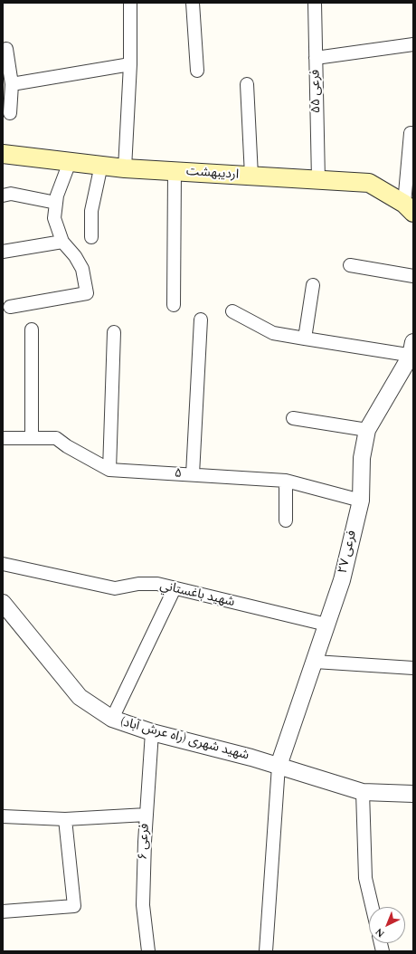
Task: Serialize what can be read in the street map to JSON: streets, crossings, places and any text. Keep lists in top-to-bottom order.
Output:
{
  "streets": {
    "main road": ["اردیبهشت"],
    "street": [
      "فرعی ۵۵",
      "۵",
      "فرعی ۲۷",
      "شهيد باغستاني",
      "شهید شهری (راه عرش آباد)",
      "فرعی ۶"
    ]
  },
  "crossings": [
    ["فرعی ۵۵", "اردیبهشت"],
    ["۵", "فرعی ۲۷"],
    ["فرعی ۲۷", "شهيد باغستاني"],
    ["فرعی ۲۷", "شهید شهری (راه عرش آباد)"],
    ["شهید شهری (راه عرش آباد)", "فرعی ۶"]
  ],
  "north": "bottom left"
}
